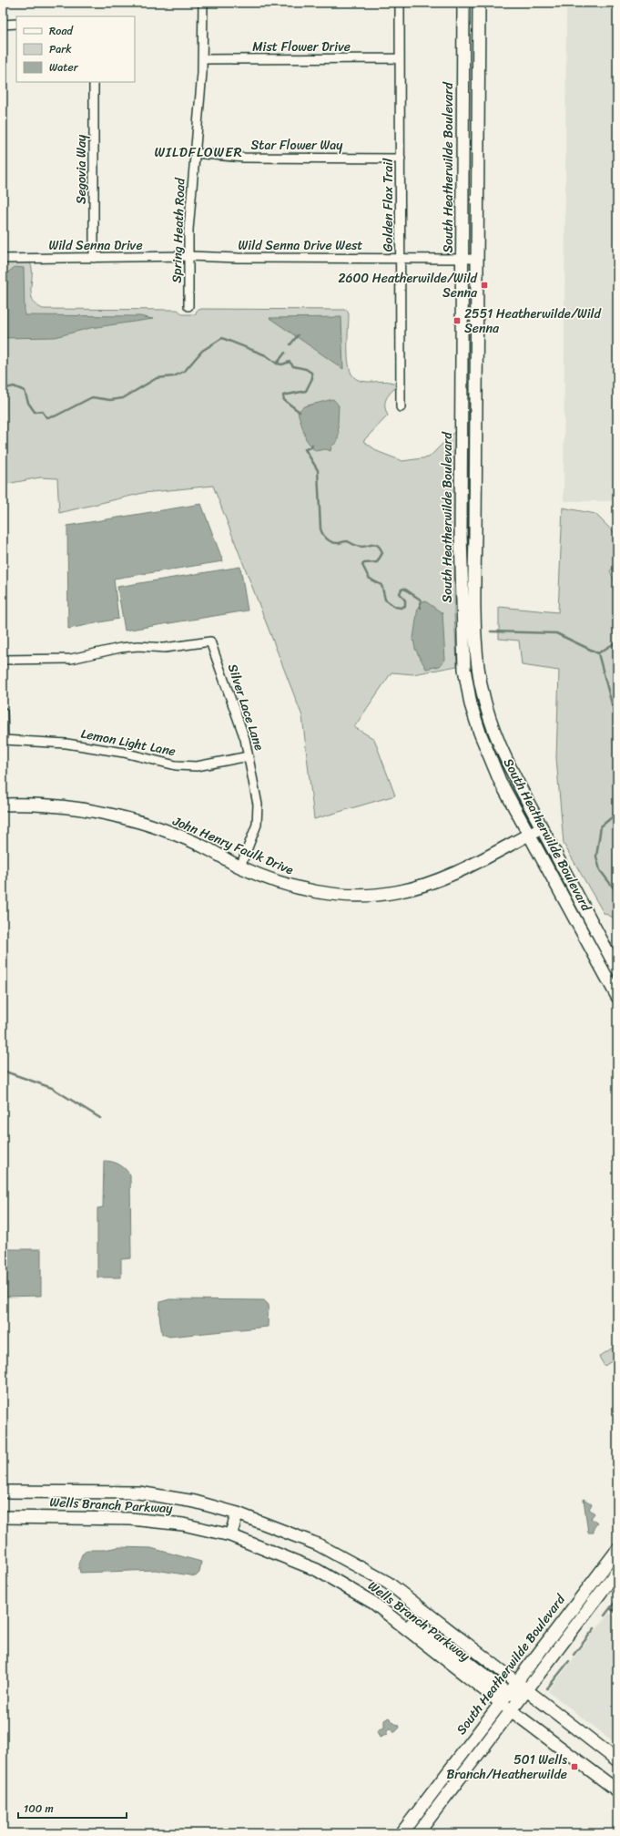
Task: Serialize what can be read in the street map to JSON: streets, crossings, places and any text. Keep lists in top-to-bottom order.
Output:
{
  "streets": {
    "main road": ["South Heatherwilde Boulevard", "John Henry Faulk Drive", "Wells Branch Parkway"],
    "street": [
      "Mist Flower Drive",
      "Star Flower Way",
      "Segovia Way",
      "Golden Flax Trail",
      "Spring Heath Road",
      "Wild Senna Drive",
      "Wild Senna Drive West",
      "Silver Lace Lane",
      "Lemon Light Lane"
    ]
  },
  "crossings": [
    ["Mist Flower Drive", "Golden Flax Trail"],
    ["Mist Flower Drive", "Spring Heath Road"],
    ["Star Flower Way", "Golden Flax Trail"],
    ["Star Flower Way", "Spring Heath Road"],
    ["South Heatherwilde Boulevard", "Wild Senna Drive West"],
    ["South Heatherwilde Boulevard", "John Henry Faulk Drive"],
    ["South Heatherwilde Boulevard", "Wells Branch Parkway"],
    ["Segovia Way", "Wild Senna Drive"],
    ["Golden Flax Trail", "Wild Senna Drive West"],
    ["Spring Heath Road", "Wild Senna Drive"],
    ["Spring Heath Road", "Wild Senna Drive West"],
    ["Wild Senna Drive", "Wild Senna Drive West"],
    ["Silver Lace Lane", "Lemon Light Lane"],
    ["Silver Lace Lane", "John Henry Faulk Drive"]
  ],
  "districts": ["WILDFLOWER"],
  "places": {
    "transit": ["2600 Heatherwilde/Wild Senna", "2551 Heatherwilde/Wild Senna", "501 Wells Branch/Heatherwilde"]
  },
  "legend": ["Road", "Park", "Water"],
  "scale_bar": "100 m"
}
